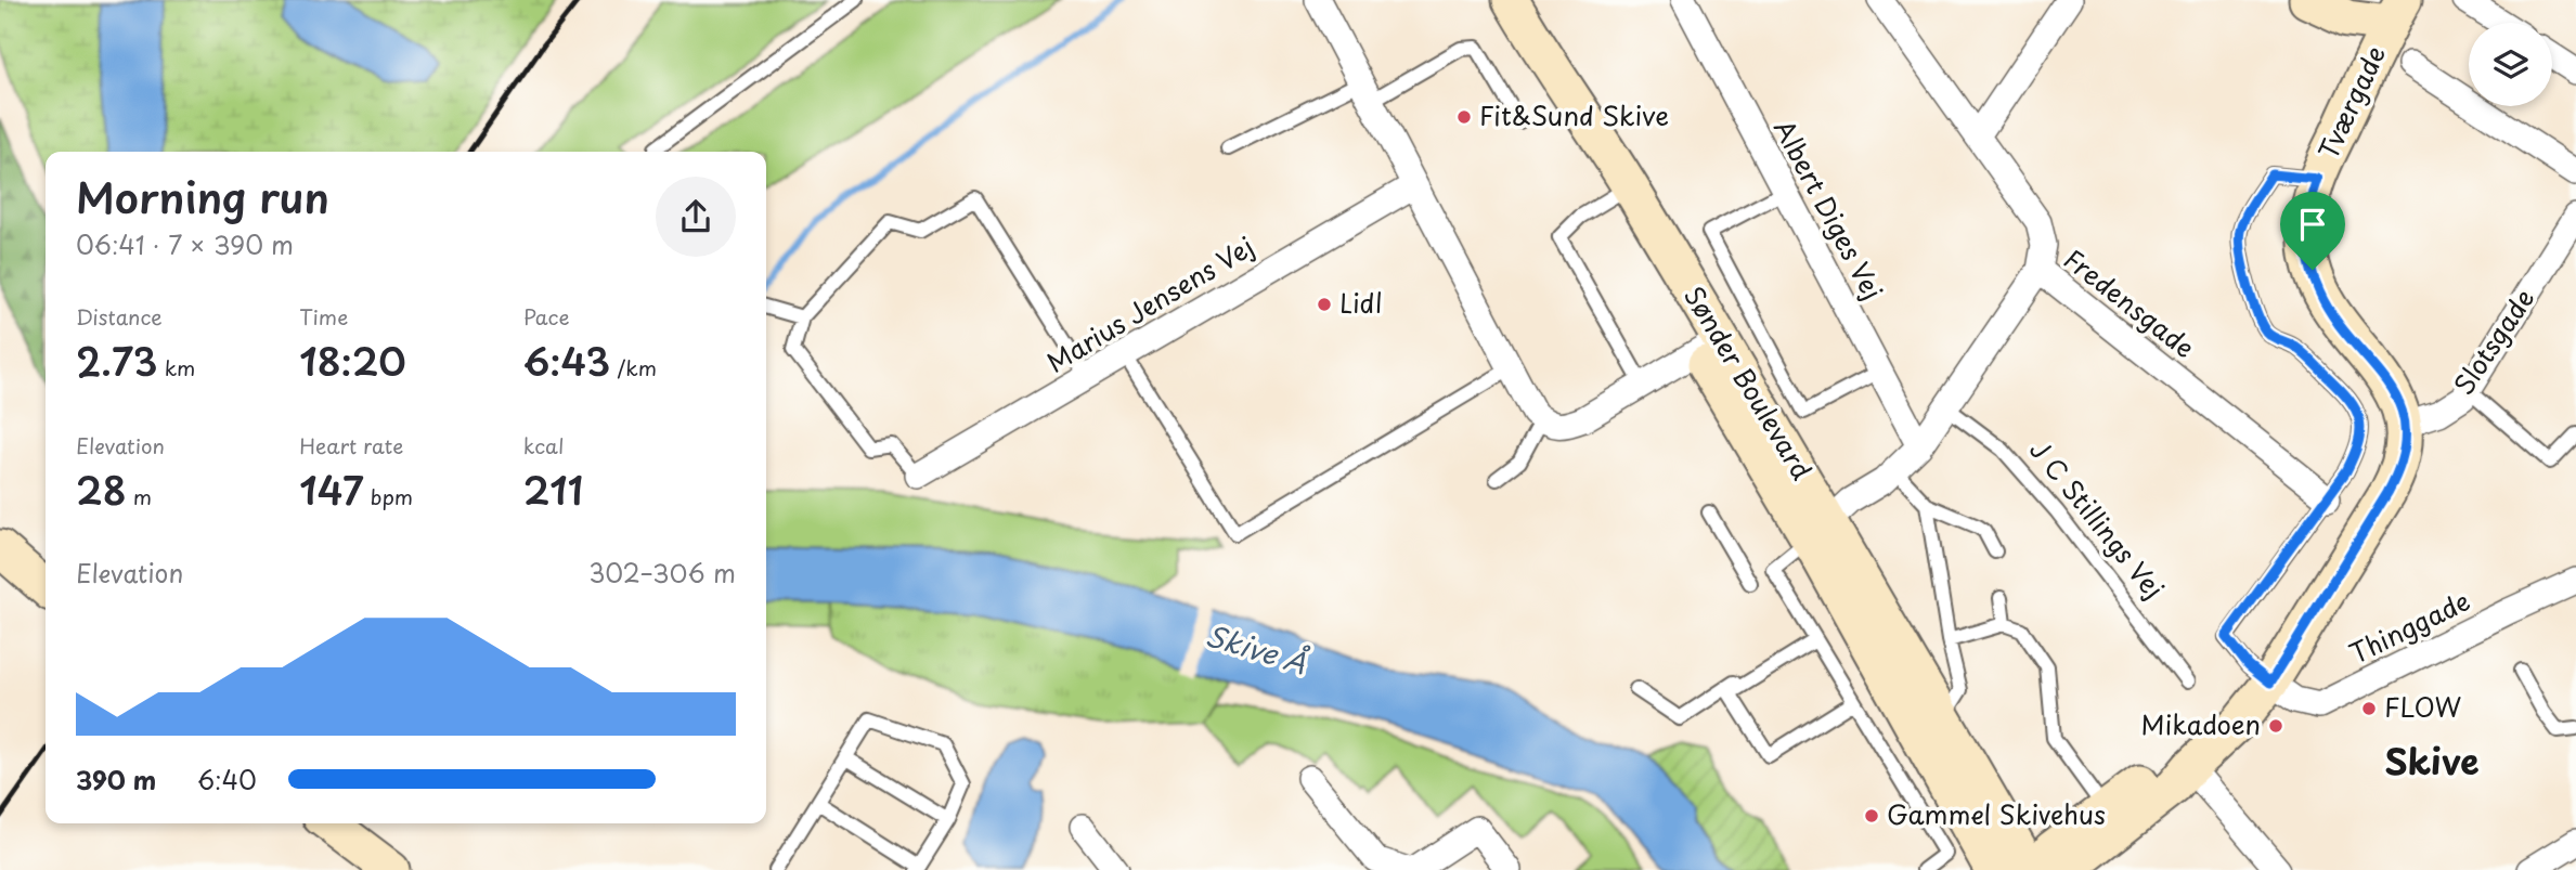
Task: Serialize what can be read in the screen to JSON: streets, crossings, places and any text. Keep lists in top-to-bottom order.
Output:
{
  "streets": {
    "street": [
      "Tværgade",
      "Albert Diges Vej",
      "Fredensgade",
      "Marius Jensens Vej",
      "Slotsgade",
      "Sønder Boulevard",
      "Thinggade"
    ],
    "lane": ["J C Stillings Vej"]
  },
  "crossings": [
    ["Tværgade", "Slotsgade"]
  ],
  "districts": ["Skive"],
  "water": ["Skive Å"],
  "places": [
    "Fit&Sund Skive",
    "Lidl",
    "FLOW",
    "Mikadoen",
    "Gammel Skivehus"
  ],
  "page": {
    "heading": ["Morning run", "06:41 · 7 × 390 m"],
    "stats": [
      ["Distance", "2.73 km"],
      ["Time", "18:20"],
      ["Pace", "6:43 /km"],
      ["Elevation", "28 m"],
      ["Heart rate", "147 bpm"],
      ["kcal", "211"]
    ],
    "chart": ["Elevation", "302–306 m"],
    "list": [
      {
        "name": "390 m",
        "note": "6:40"
      }
    ]
  }
}
